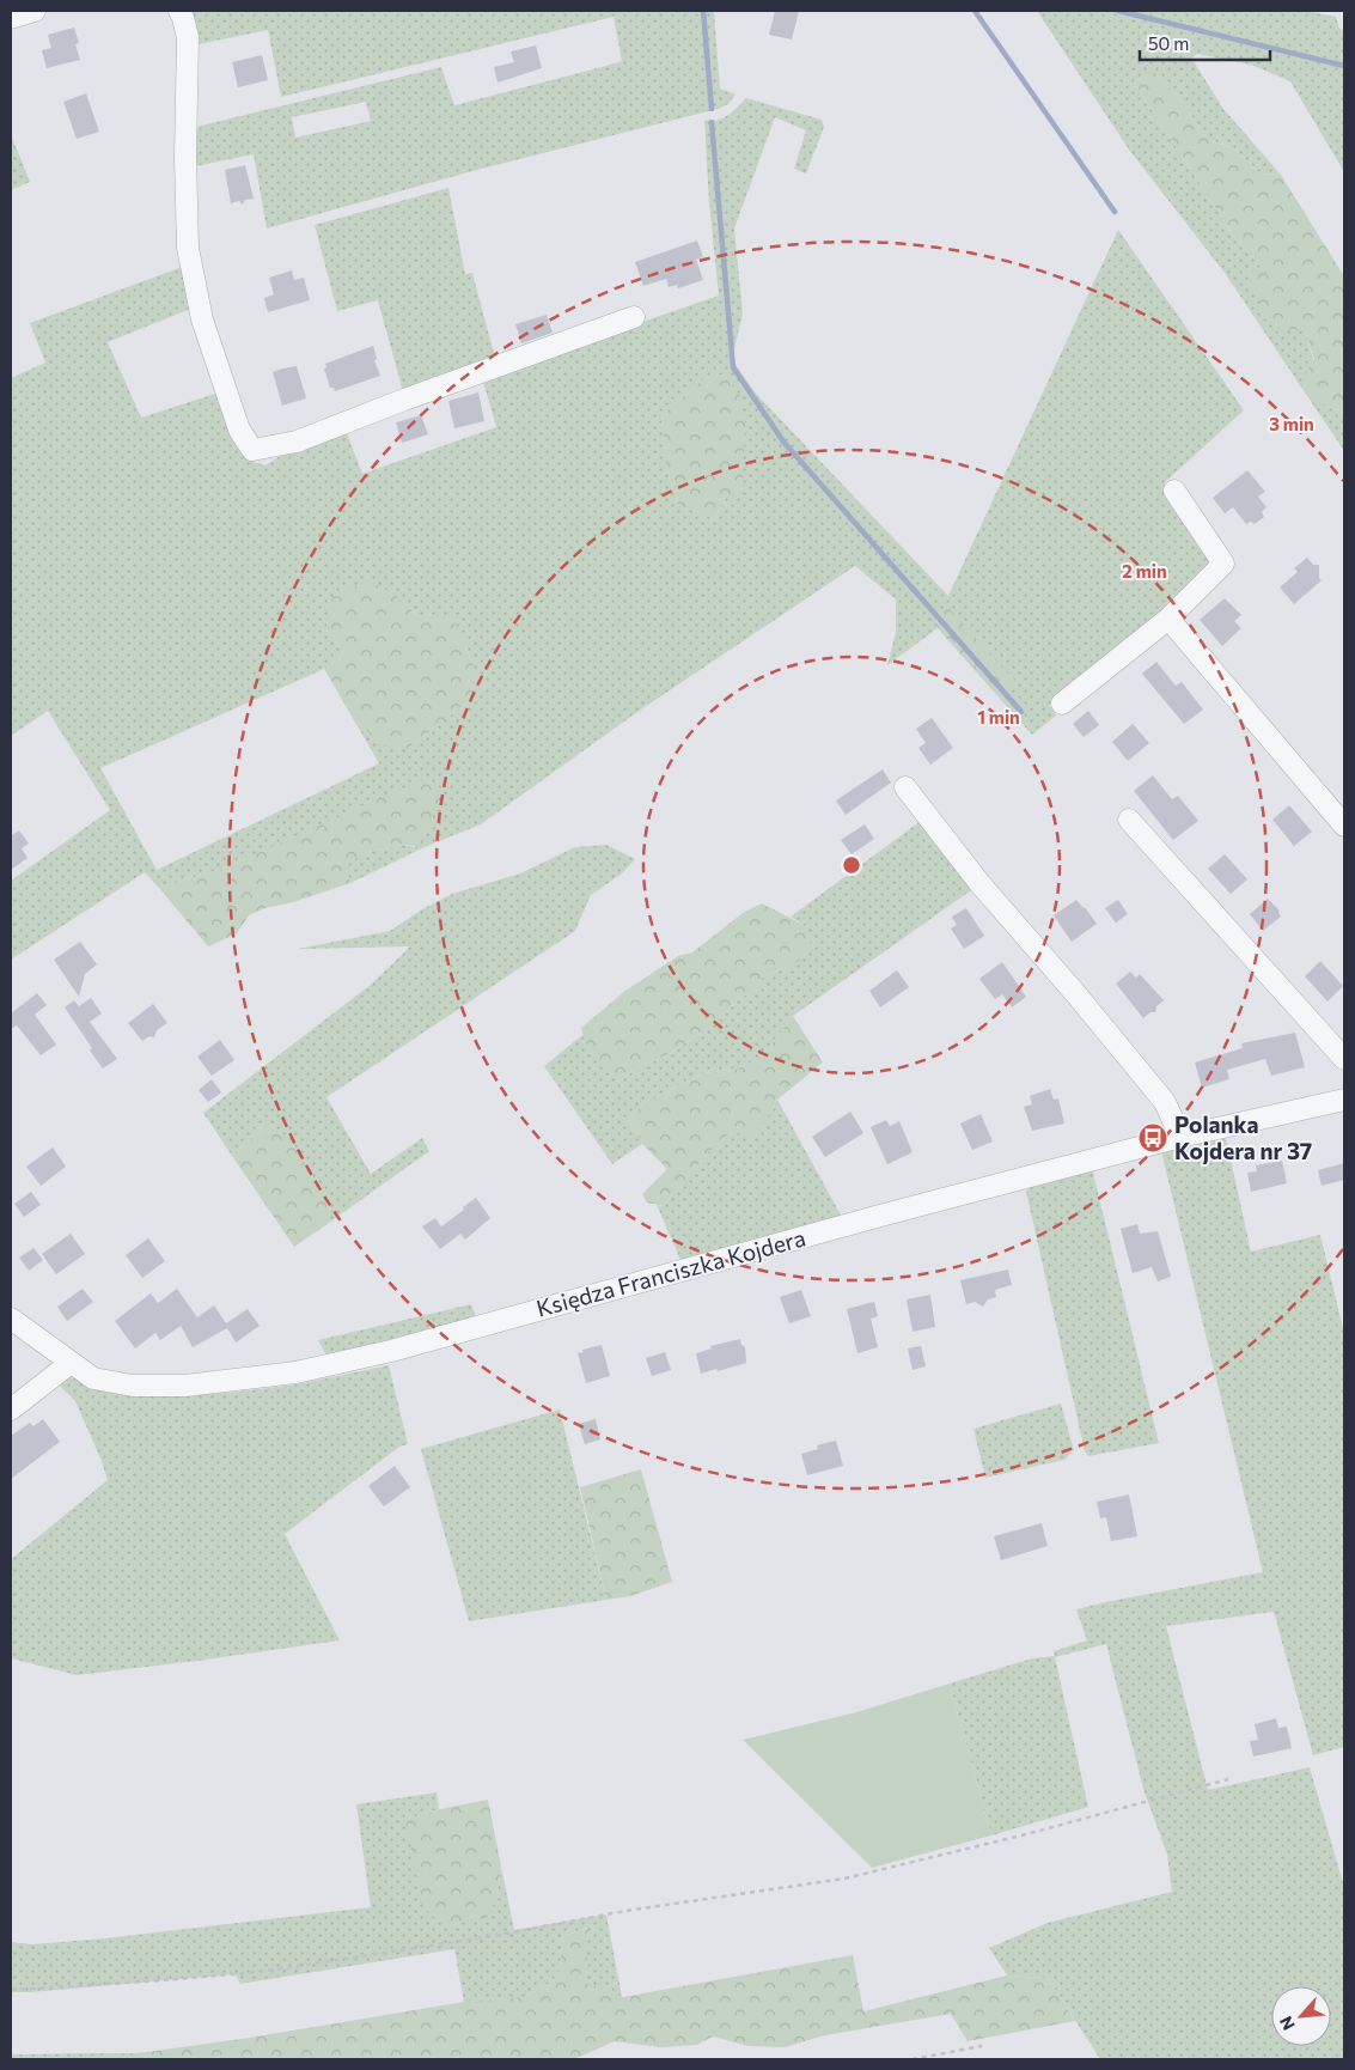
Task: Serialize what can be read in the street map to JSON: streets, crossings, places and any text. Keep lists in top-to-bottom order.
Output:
{
  "streets": {
    "street": ["Księdza Franciszka Kojdera"]
  },
  "places": {
    "bus stop": ["Polanka Kojdera nr 37"]
  },
  "scale_bar": "50 m",
  "north": "bottom left",
  "rings": ["3 min", "2 min", "1 min"]
}
